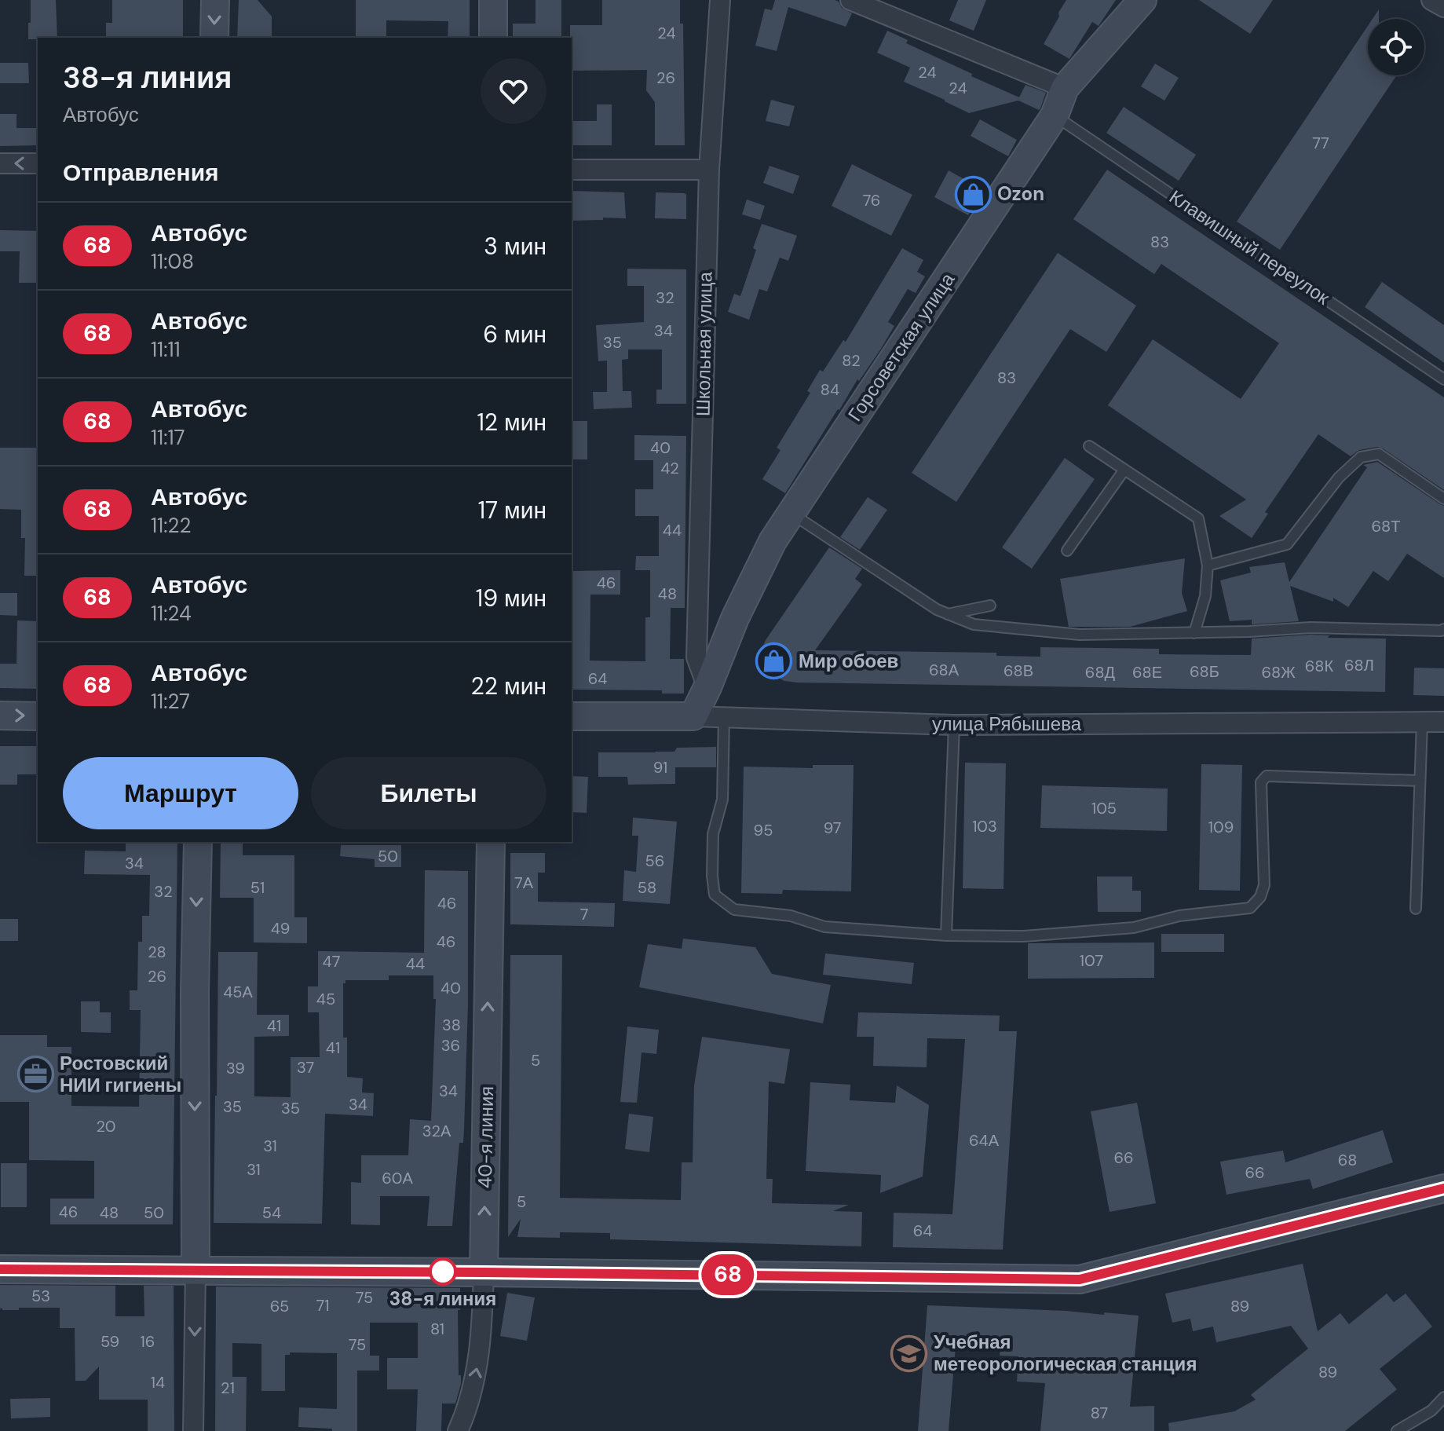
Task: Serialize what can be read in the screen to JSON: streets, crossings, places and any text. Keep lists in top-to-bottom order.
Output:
{
  "streets": {
    "street": [
      "Школьная улица",
      "Горсоветская улица",
      "улица Рябышева",
      "40-я линия"
    ],
    "lane": ["Клавишный переулок"]
  },
  "crossings": [
    ["Клавишный переулок", "Горсоветская улица"],
    ["Школьная улица", "Горсоветская улица"],
    ["Горсоветская улица", "улица Рябышева"]
  ],
  "one_way": ["40-я линия"],
  "places": {
    "shop": ["Ozon", "Мир обоев"],
    "office": ["Ростовский НИИ гигиены"],
    "other": ["38-я линия"],
    "school or university": ["Учебная метеорологическая станция"]
  },
  "lines": ["bus line 68"],
  "house_numbers": [
    "24",
    "24",
    "26",
    "24",
    "77",
    "76",
    "83",
    "32",
    "34",
    "35",
    "82",
    "83",
    "84",
    "40",
    "42",
    "68Т",
    "44",
    "46",
    "48",
    "68Л",
    "68К",
    "68А",
    "68В",
    "68Б",
    "68Д",
    "68Е",
    "68Ж",
    "64",
    "91",
    "105",
    "103",
    "109",
    "97",
    "95",
    "50",
    "56",
    "34",
    "7А",
    "51",
    "58",
    "32",
    "46",
    "7",
    "49",
    "46",
    "28",
    "107",
    "47",
    "44",
    "26",
    "40",
    "45А",
    "45",
    "38",
    "41",
    "36",
    "41",
    "5",
    "37",
    "39",
    "34",
    "34",
    "35",
    "35",
    "20",
    "32А",
    "64А",
    "31",
    "66",
    "68",
    "31",
    "66",
    "60А",
    "5",
    "46",
    "48",
    "50",
    "54",
    "64",
    "53",
    "75",
    "71",
    "65",
    "89",
    "81",
    "59",
    "16",
    "75",
    "89",
    "14",
    "21",
    "87"
  ],
  "page": {
    "on_map": "68",
    "heading": [
      ["38-я линия", "Автобус"],
      "Отправления"
    ],
    "list": [
      {
        "mark": "68",
        "name": "Автобус",
        "note": "11:08",
        "value": "3 мин"
      },
      {
        "mark": "68",
        "name": "Автобус",
        "note": "11:11",
        "value": "6 мин"
      },
      {
        "mark": "68",
        "name": "Автобус",
        "note": "11:17",
        "value": "12 мин"
      },
      {
        "mark": "68",
        "name": "Автобус",
        "note": "11:22",
        "value": "17 мин"
      },
      {
        "mark": "68",
        "name": "Автобус",
        "note": "11:24",
        "value": "19 мин"
      },
      {
        "mark": "68",
        "name": "Автобус",
        "note": "11:27",
        "value": "22 мин"
      }
    ],
    "buttons": ["Маршрут", "Билеты"]
  }
}
